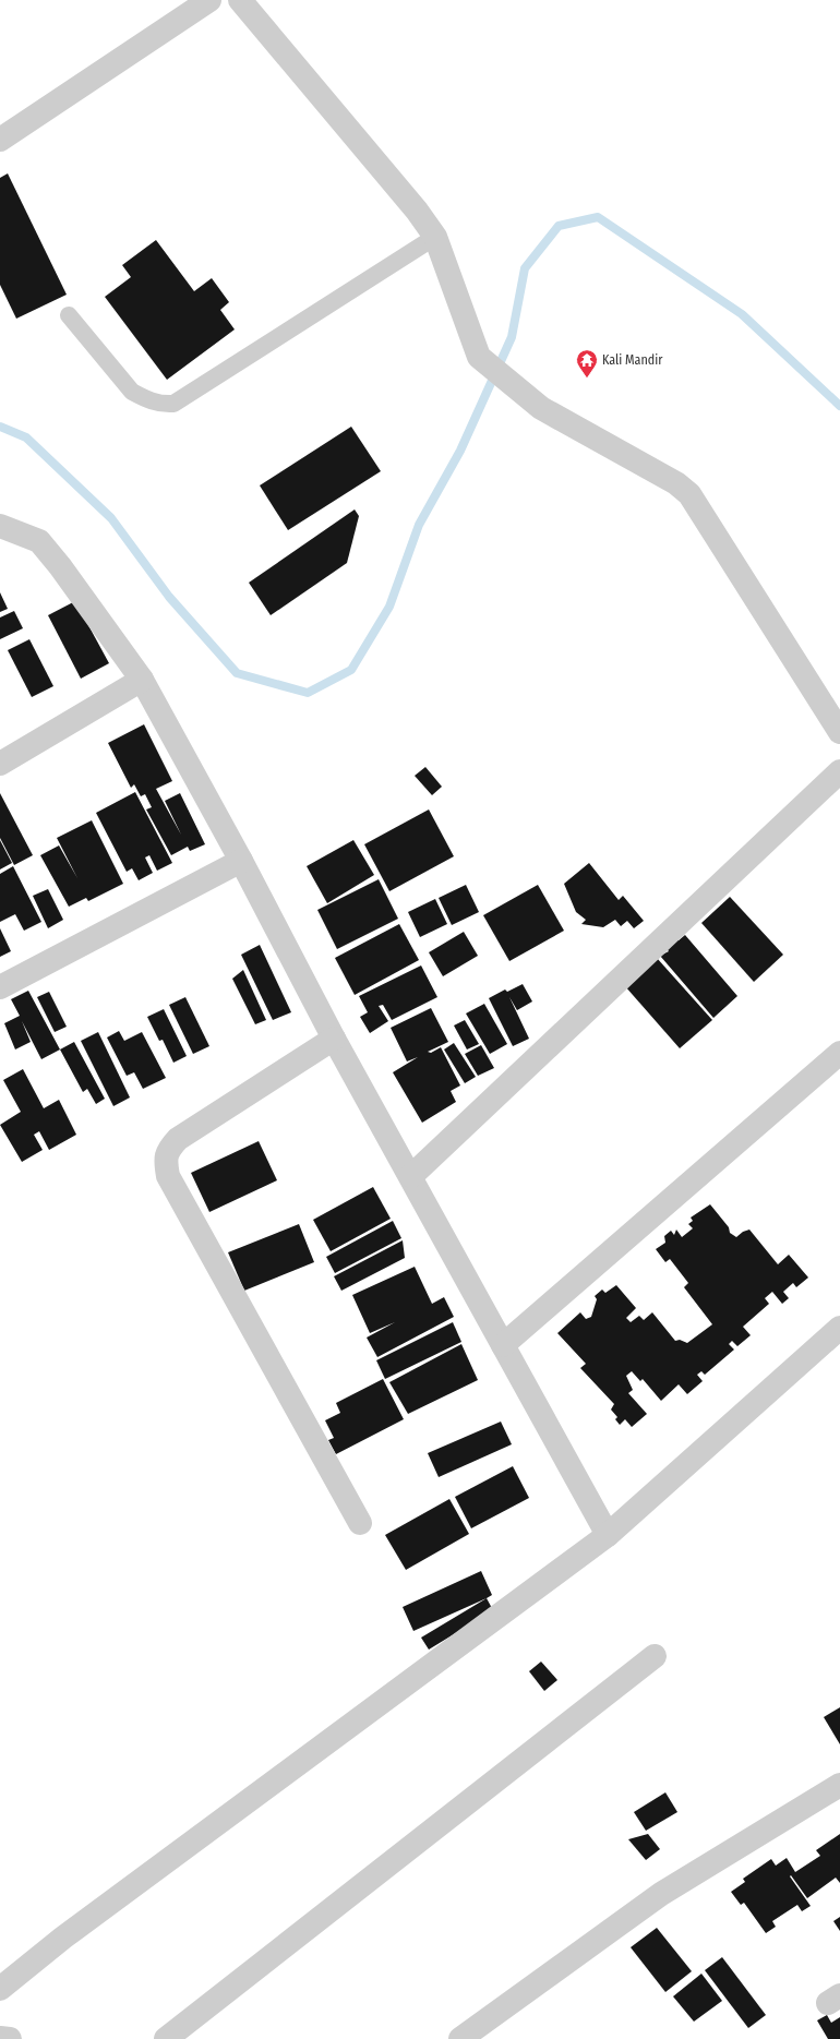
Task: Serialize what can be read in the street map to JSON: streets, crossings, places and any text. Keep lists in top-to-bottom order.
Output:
{
  "places": {
    "temple": ["Kali Mandir"]
  }
}
